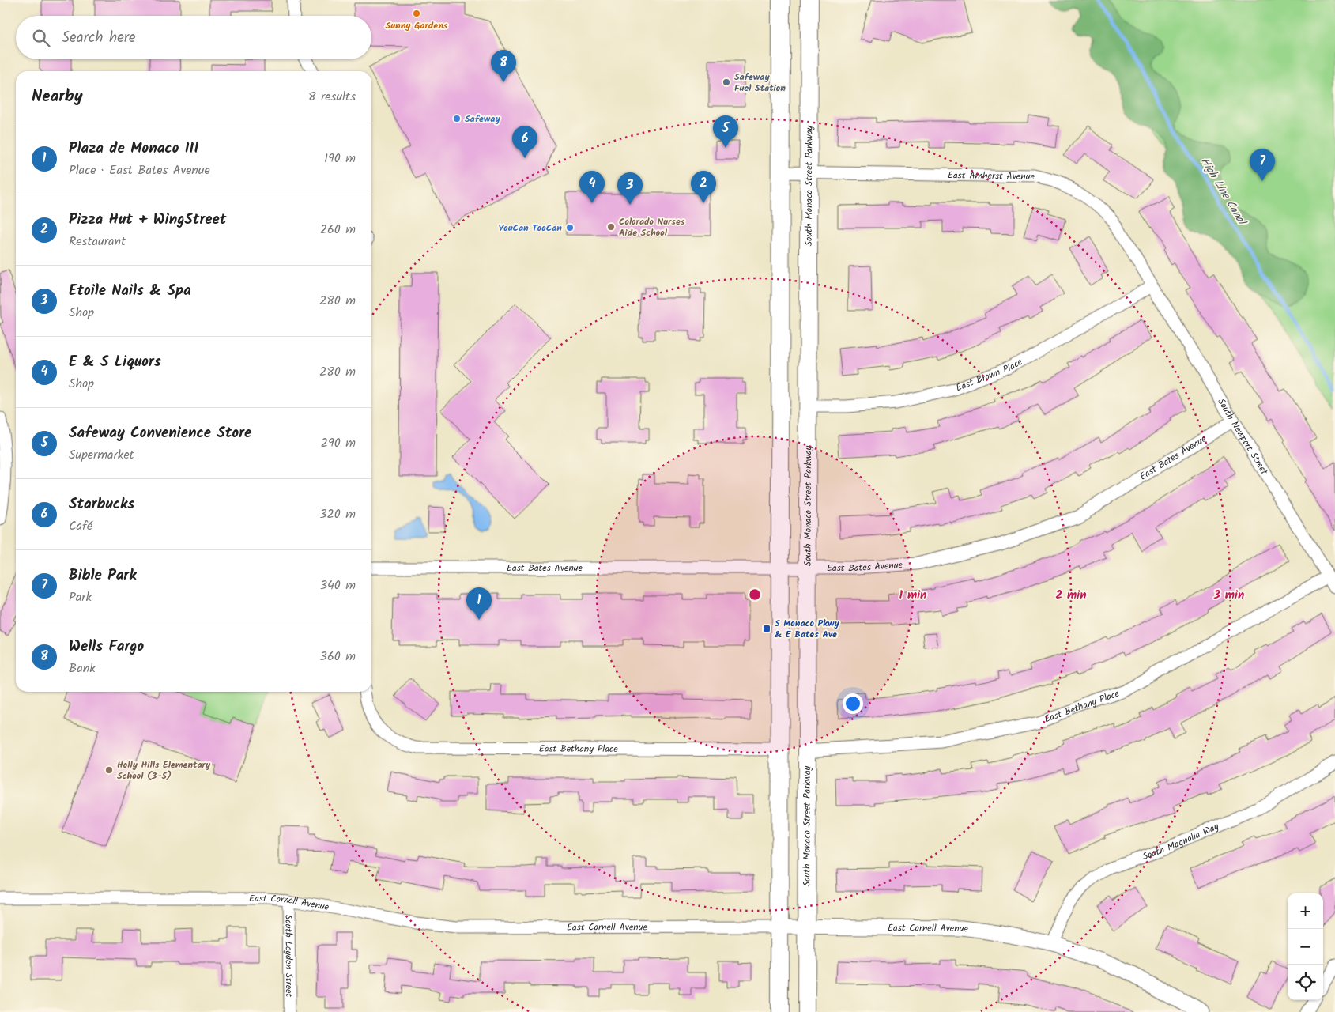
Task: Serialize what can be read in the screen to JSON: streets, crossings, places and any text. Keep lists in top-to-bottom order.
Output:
{
  "streets": {
    "main road": ["South Monaco Street Parkway"],
    "street": [
      "East Amherst Avenue",
      "East Brown Place",
      "South Newport Street",
      "East Bates Avenue",
      "East Bethany Place",
      "South Magnolia Way",
      "East Cornell Avenue",
      "South Leyden Street"
    ]
  },
  "crossings": [
    ["East Amherst Avenue", "South Monaco Street Parkway"],
    ["East Amherst Avenue", "East Brown Place"],
    ["East Amherst Avenue", "South Newport Street"],
    ["South Monaco Street Parkway", "East Brown Place"],
    ["South Monaco Street Parkway", "East Bates Avenue"],
    ["South Monaco Street Parkway", "East Bethany Place"],
    ["South Monaco Street Parkway", "East Cornell Avenue"],
    ["East Brown Place", "South Newport Street"],
    ["South Newport Street", "East Bates Avenue"],
    ["South Newport Street", "East Bethany Place"],
    ["South Magnolia Way", "East Cornell Avenue"],
    ["East Cornell Avenue", "South Leyden Street"]
  ],
  "water": ["High Line Canal"],
  "places": {
    "other": [
      "Sunny Gardens",
      "Safeway Fuel Station",
      "Safeway",
      "Colorado Nurses Aide School",
      "YouCan TooCan",
      "Holly Hills Elementary School (3-5)"
    ],
    "transit": ["S Monaco Pkwy & E Bates Ave"]
  },
  "page": {
    "search": "Search here",
    "pins": [
      "8",
      "5",
      "6",
      "7",
      "2",
      "4",
      "3",
      "1"
    ],
    "heading": ["Nearby", "8 results"],
    "list": [
      {
        "mark": "1",
        "name": "Plaza de Monaco III",
        "note": "Place · East Bates Avenue",
        "value": "190 m"
      },
      {
        "mark": "2",
        "name": "Pizza Hut + WingStreet",
        "note": "Restaurant",
        "value": "260 m"
      },
      {
        "mark": "3",
        "name": "Etoile Nails & Spa",
        "note": "Shop",
        "value": "280 m"
      },
      {
        "mark": "4",
        "name": "E & S Liquors",
        "note": "Shop",
        "value": "280 m"
      },
      {
        "mark": "5",
        "name": "Safeway Convenience Store",
        "note": "Supermarket",
        "value": "290 m"
      },
      {
        "mark": "6",
        "name": "Starbucks",
        "note": "Café",
        "value": "320 m"
      },
      {
        "mark": "7",
        "name": "Bible Park",
        "note": "Park",
        "value": "340 m"
      },
      {
        "mark": "8",
        "name": "Wells Fargo",
        "note": "Bank",
        "value": "360 m"
      }
    ],
    "map_buttons": ["+", "−"]
  },
  "rings": ["1 min", "2 min", "3 min"]
}
